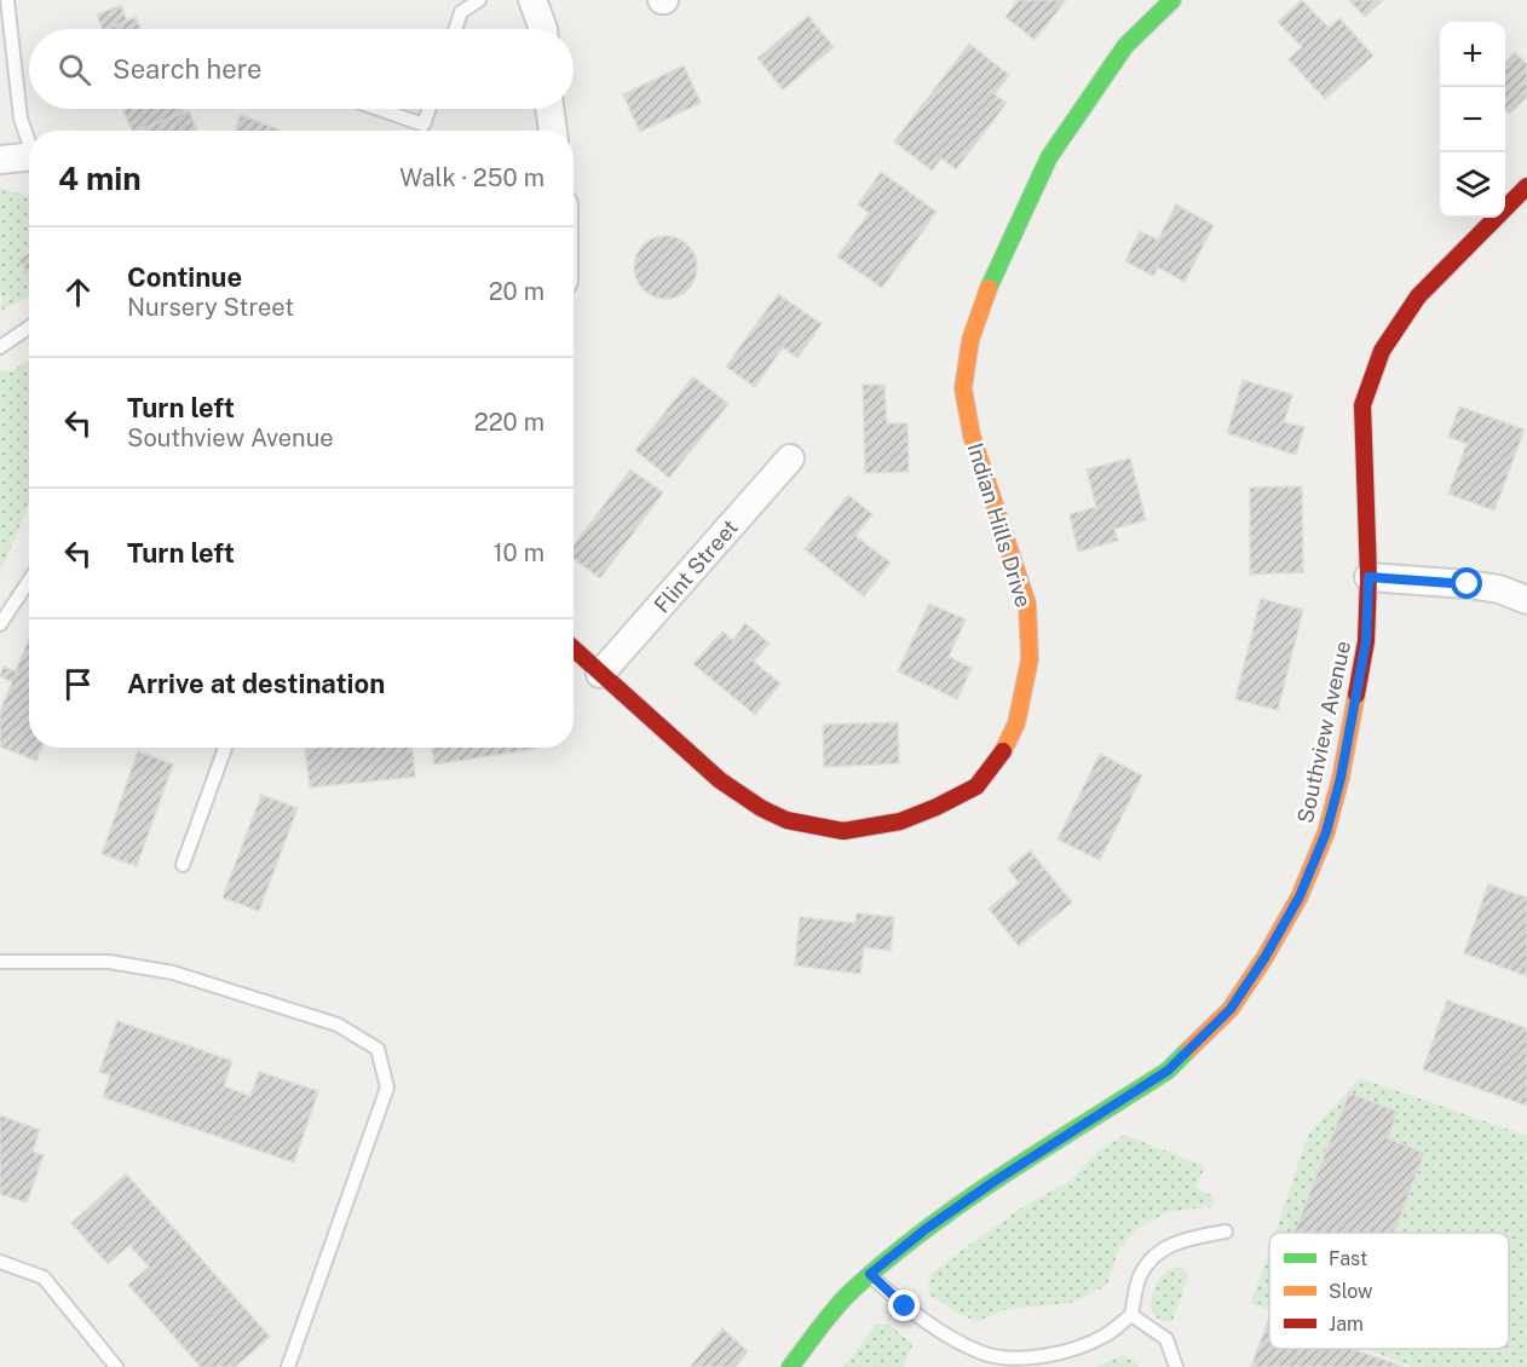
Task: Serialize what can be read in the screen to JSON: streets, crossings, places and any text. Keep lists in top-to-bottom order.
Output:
{
  "streets": {
    "street": ["Indian Hills Drive", "Flint Street", "Southview Avenue"]
  },
  "crossings": [
    ["Indian Hills Drive", "Flint Street"]
  ],
  "legend": ["Fast", "Slow", "Jam"],
  "page": {
    "map_buttons": ["+", "−"],
    "search": "Search here",
    "heading": ["4 min", "Walk · 250 m"],
    "list": [
      ["Continue", "Nursery Street", "20 m"],
      ["Turn left", "Southview Avenue", "220 m"],
      ["Turn left", "10 m"],
      "Arrive at destination"
    ]
  }
}
